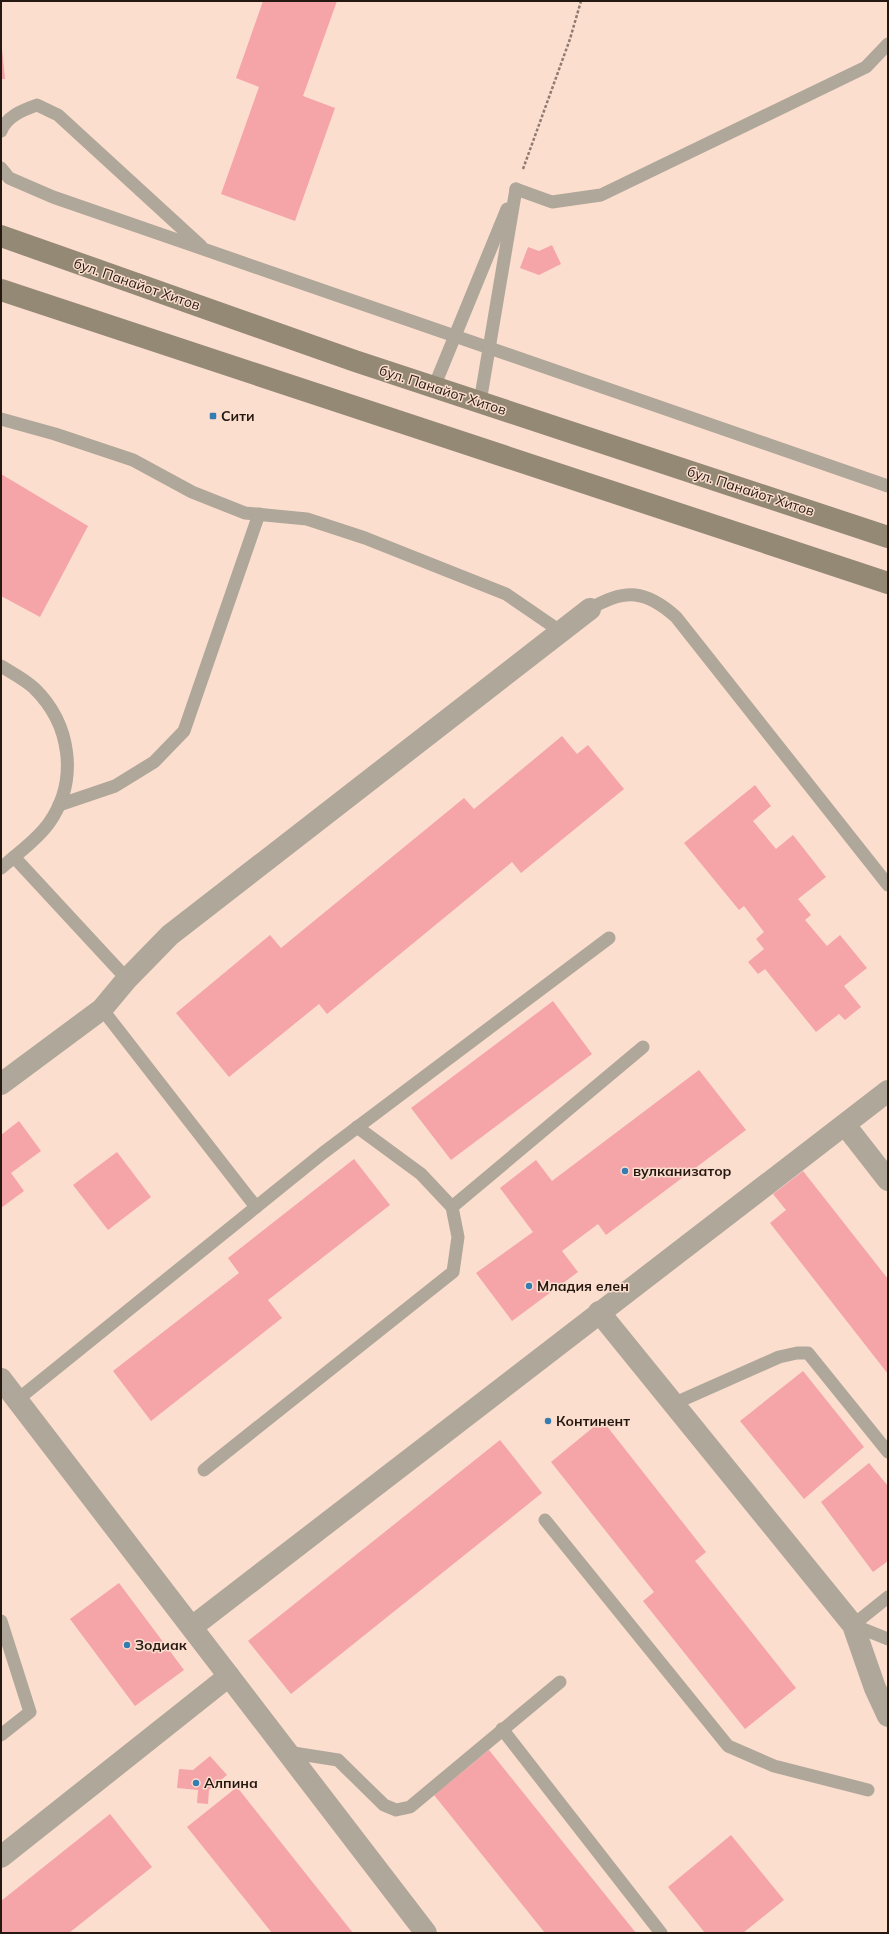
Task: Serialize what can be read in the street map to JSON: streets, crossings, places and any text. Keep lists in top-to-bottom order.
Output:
{
  "streets": {
    "street": ["бул. Панайот Хитов"]
  },
  "places": {
    "transit": ["Сити"],
    "other": [
      "вулканизатор",
      "Младия елен",
      "Континент",
      "Зодиак",
      "Алпина"
    ]
  }
}
